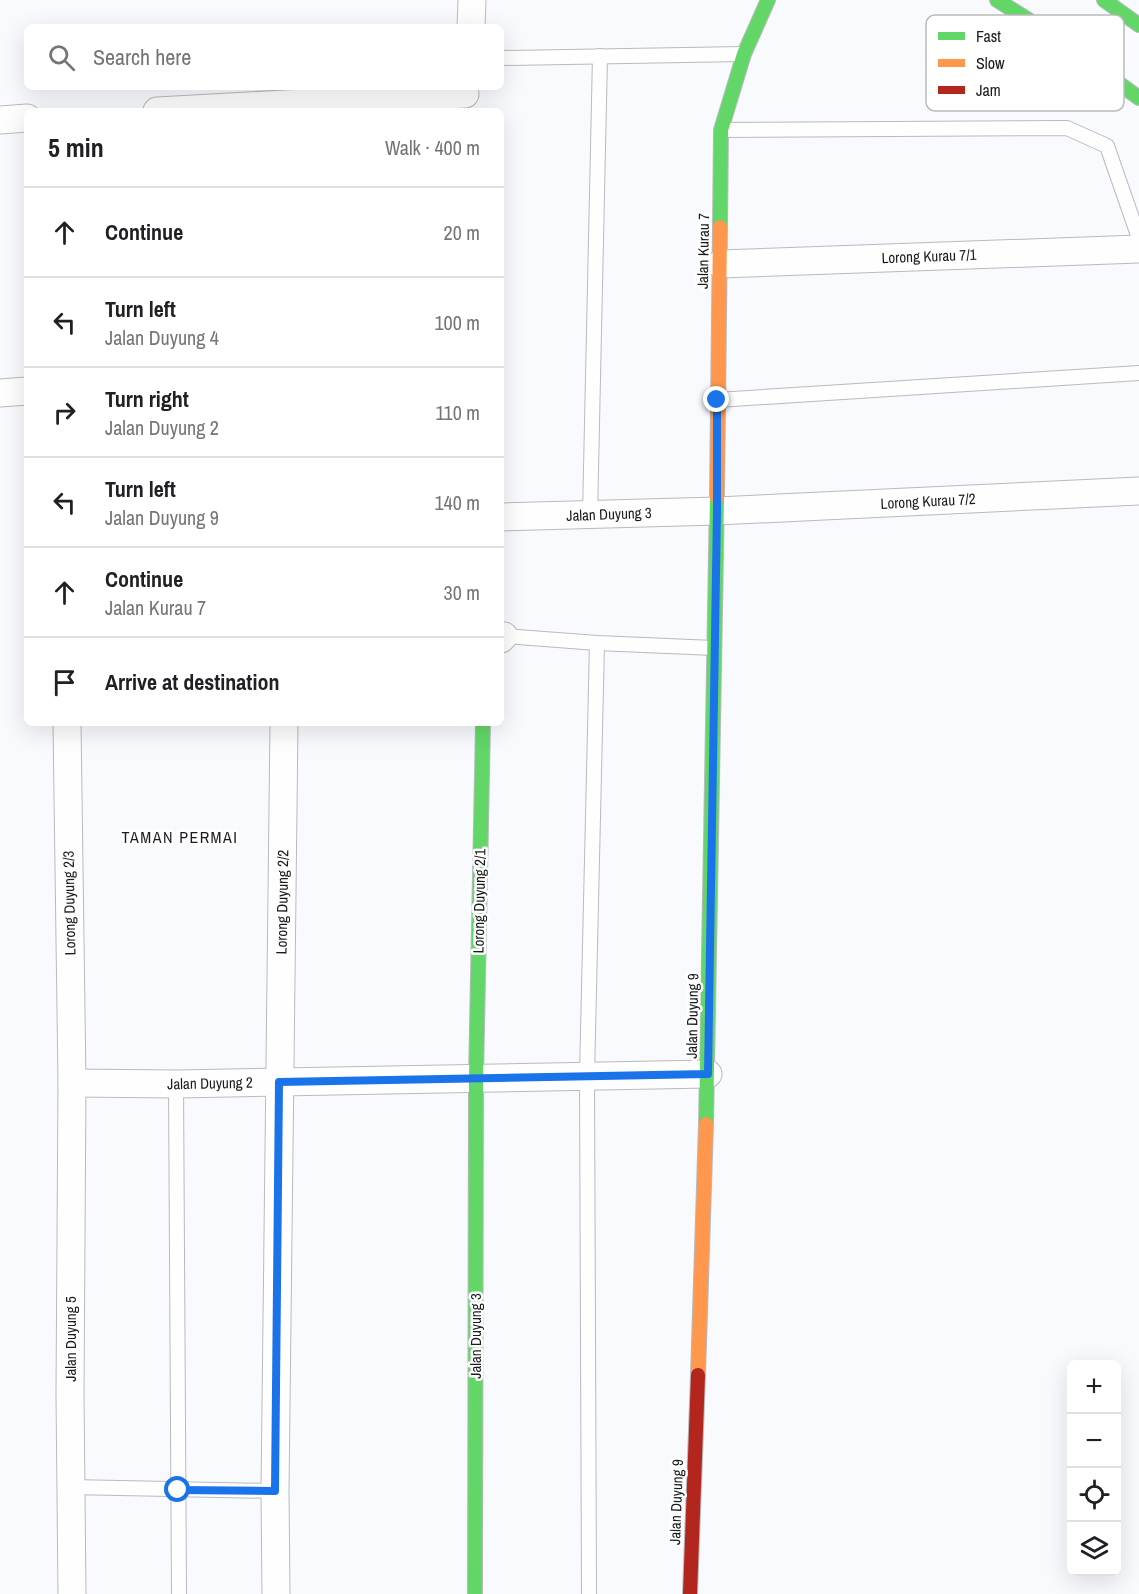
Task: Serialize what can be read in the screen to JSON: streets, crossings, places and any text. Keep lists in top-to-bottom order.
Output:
{
  "streets": {
    "street": [
      "Jalan Kurau 7",
      "Lorong Kurau 7/1",
      "Lorong Kurau 7/2",
      "Jalan Duyung 3",
      "Lorong Duyung 2/1",
      "Lorong Duyung 2/2",
      "Lorong Duyung 2/3",
      "Jalan Duyung 9",
      "Jalan Duyung 2",
      "Jalan Duyung 5"
    ]
  },
  "crossings": [
    ["Jalan Kurau 7", "Lorong Kurau 7/1"],
    ["Jalan Kurau 7", "Lorong Kurau 7/2"],
    ["Jalan Kurau 7", "Jalan Duyung 3"],
    ["Jalan Kurau 7", "Jalan Duyung 9"],
    ["Lorong Kurau 7/2", "Jalan Duyung 3"],
    ["Lorong Kurau 7/2", "Jalan Duyung 9"],
    ["Jalan Duyung 3", "Lorong Duyung 2/1"],
    ["Jalan Duyung 3", "Jalan Duyung 9"],
    ["Jalan Duyung 3", "Jalan Duyung 2"],
    ["Lorong Duyung 2/1", "Jalan Duyung 2"],
    ["Lorong Duyung 2/2", "Jalan Duyung 2"],
    ["Lorong Duyung 2/3", "Jalan Duyung 2"],
    ["Lorong Duyung 2/3", "Jalan Duyung 5"],
    ["Jalan Duyung 9", "Jalan Duyung 2"],
    ["Jalan Duyung 2", "Jalan Duyung 5"]
  ],
  "districts": ["TAMAN PERMAI"],
  "legend": ["Fast", "Slow", "Jam"],
  "page": {
    "search": "Search here",
    "heading": ["5 min", "Walk · 400 m"],
    "list": [
      ["Continue", "20 m"],
      ["Turn left", "Jalan Duyung 4", "100 m"],
      ["Turn right", "Jalan Duyung 2", "110 m"],
      ["Turn left", "Jalan Duyung 9", "140 m"],
      ["Continue", "Jalan Kurau 7", "30 m"],
      "Arrive at destination"
    ],
    "map_buttons": ["+", "−"]
  }
}
